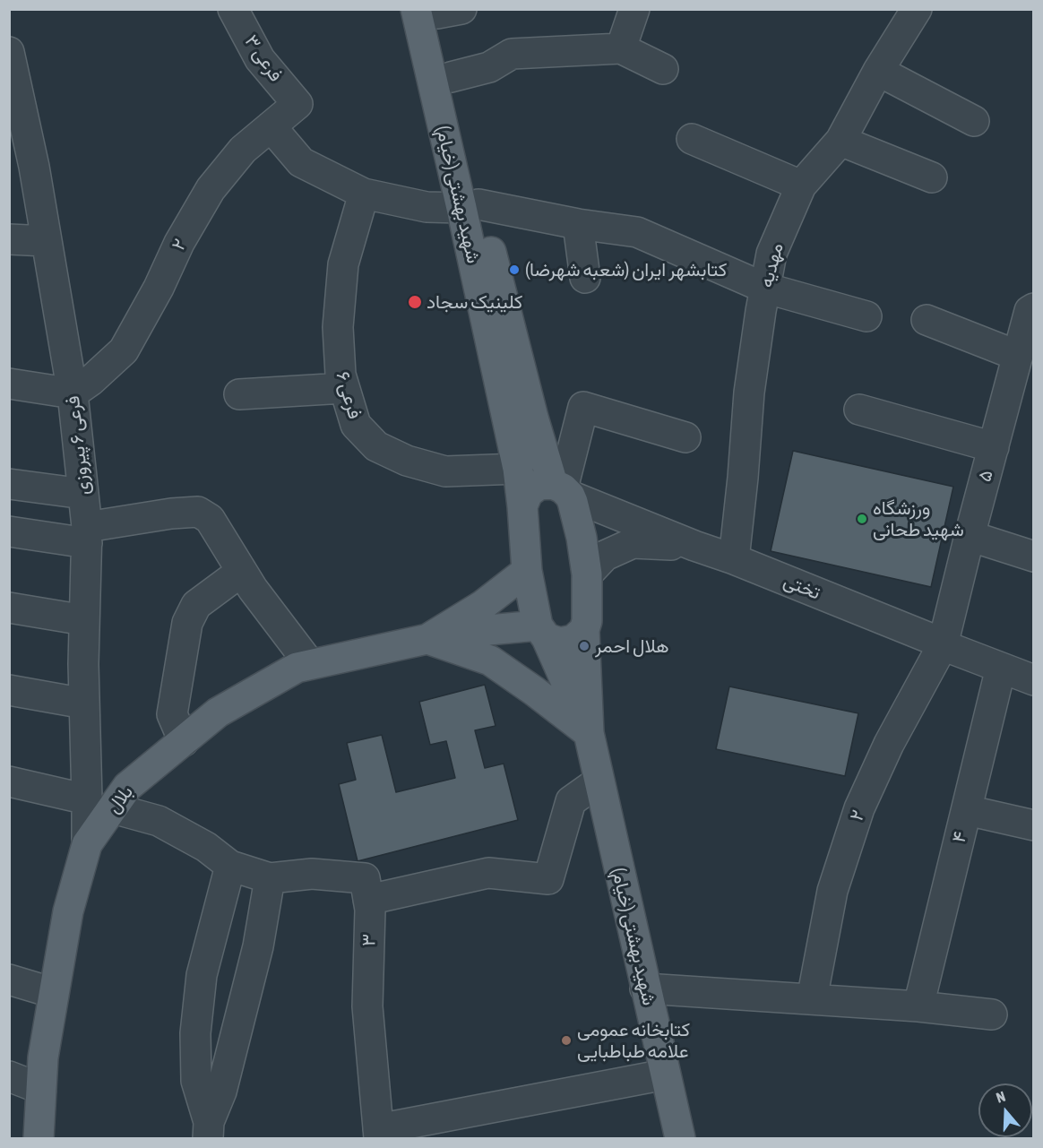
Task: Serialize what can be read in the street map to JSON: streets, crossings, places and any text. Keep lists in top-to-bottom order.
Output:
{
  "streets": {
    "main road": ["شهید بهشتی (خیام)", "بلال"],
    "street": [
      "فرعی ۳",
      "۲",
      "مهدیه",
      "فرعی ۶",
      "فرعی ۶ پیروزی",
      "۵",
      "تختی",
      "۴",
      "۳"
    ]
  },
  "crossings": [
    ["فرعی ۳", "۲"],
    ["شهید بهشتی (خیام)", "فرعی ۶"],
    ["شهید بهشتی (خیام)", "تختی"],
    ["شهید بهشتی (خیام)", "بلال"],
    ["۲", "فرعی ۶ پیروزی"],
    ["۲", "۵"],
    ["۲", "تختی"],
    ["مهدیه", "تختی"],
    ["فرعی ۶ پیروزی", "بلال"],
    ["فرعی ۶ پیروزی", "۳"],
    ["۵", "تختی"],
    ["تختی", "۴"],
    ["بلال", "۳"]
  ],
  "places": [
    "کتابشهر ایران (شعبه شهرضا)",
    "کلینیک سجاد",
    "ورزشگاه شهید طحانی",
    "هلال احمر",
    "کتابخانه عمومی علامه طباطبایی"
  ],
  "north": "top"
}
